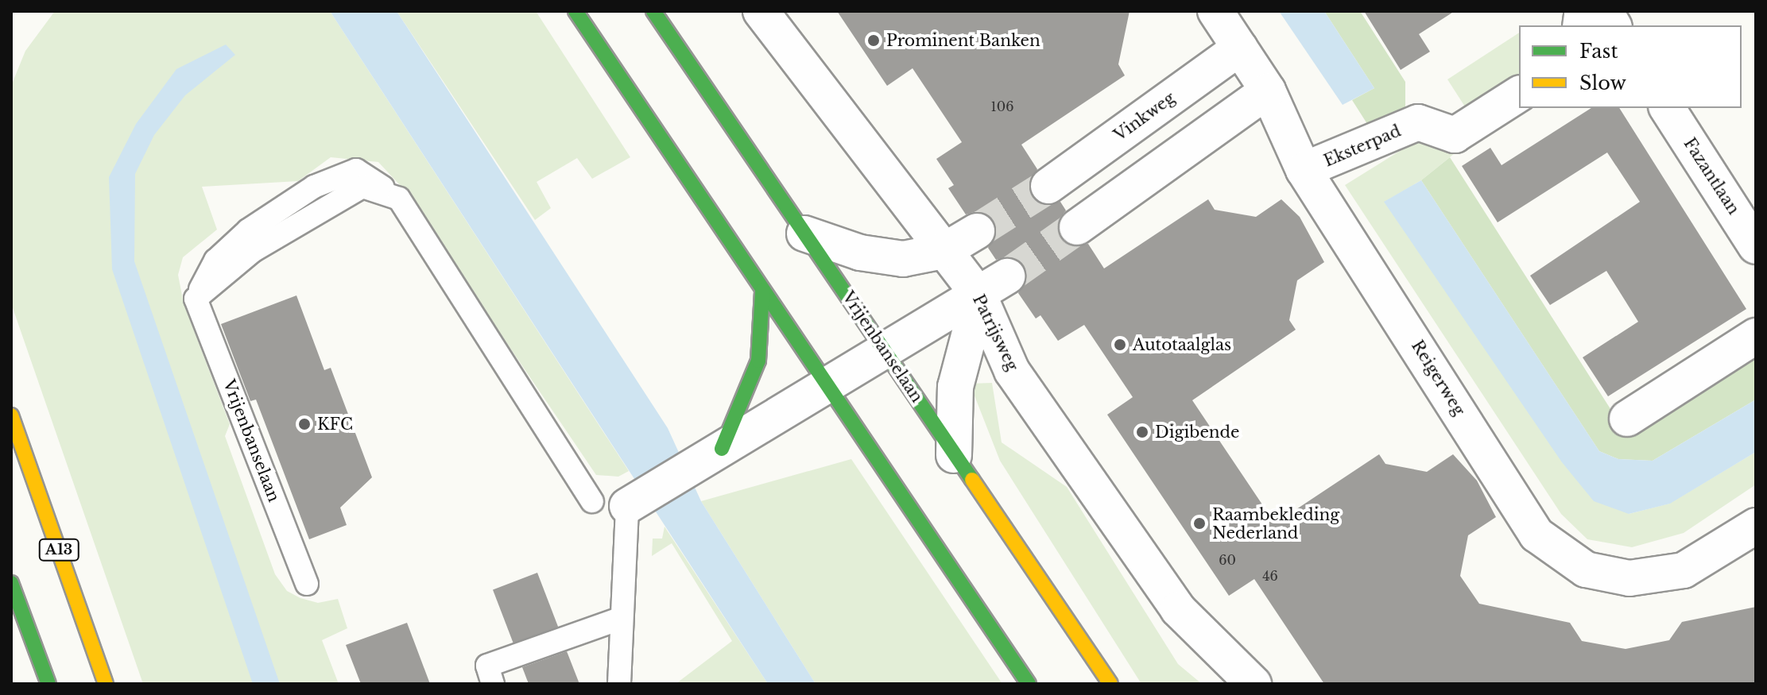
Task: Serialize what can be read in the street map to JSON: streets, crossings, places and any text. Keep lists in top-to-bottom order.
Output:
{
  "streets": {
    "main road": ["Vrijenbanselaan", "A13"],
    "street": [
      "Vinkweg",
      "Eksterpad",
      "Fazantlaan",
      "Patrijsweg",
      "Reigerweg"
    ]
  },
  "crossings": [
    ["Vinkweg", "Reigerweg"],
    ["Eksterpad", "Reigerweg"]
  ],
  "places": [
    "Prominent Banken",
    "Autotaalglas",
    "KFC",
    "Digibende",
    "Raambekleding Nederland"
  ],
  "house_numbers": ["106", "60", "46"],
  "legend": ["Fast", "Slow"]
}
